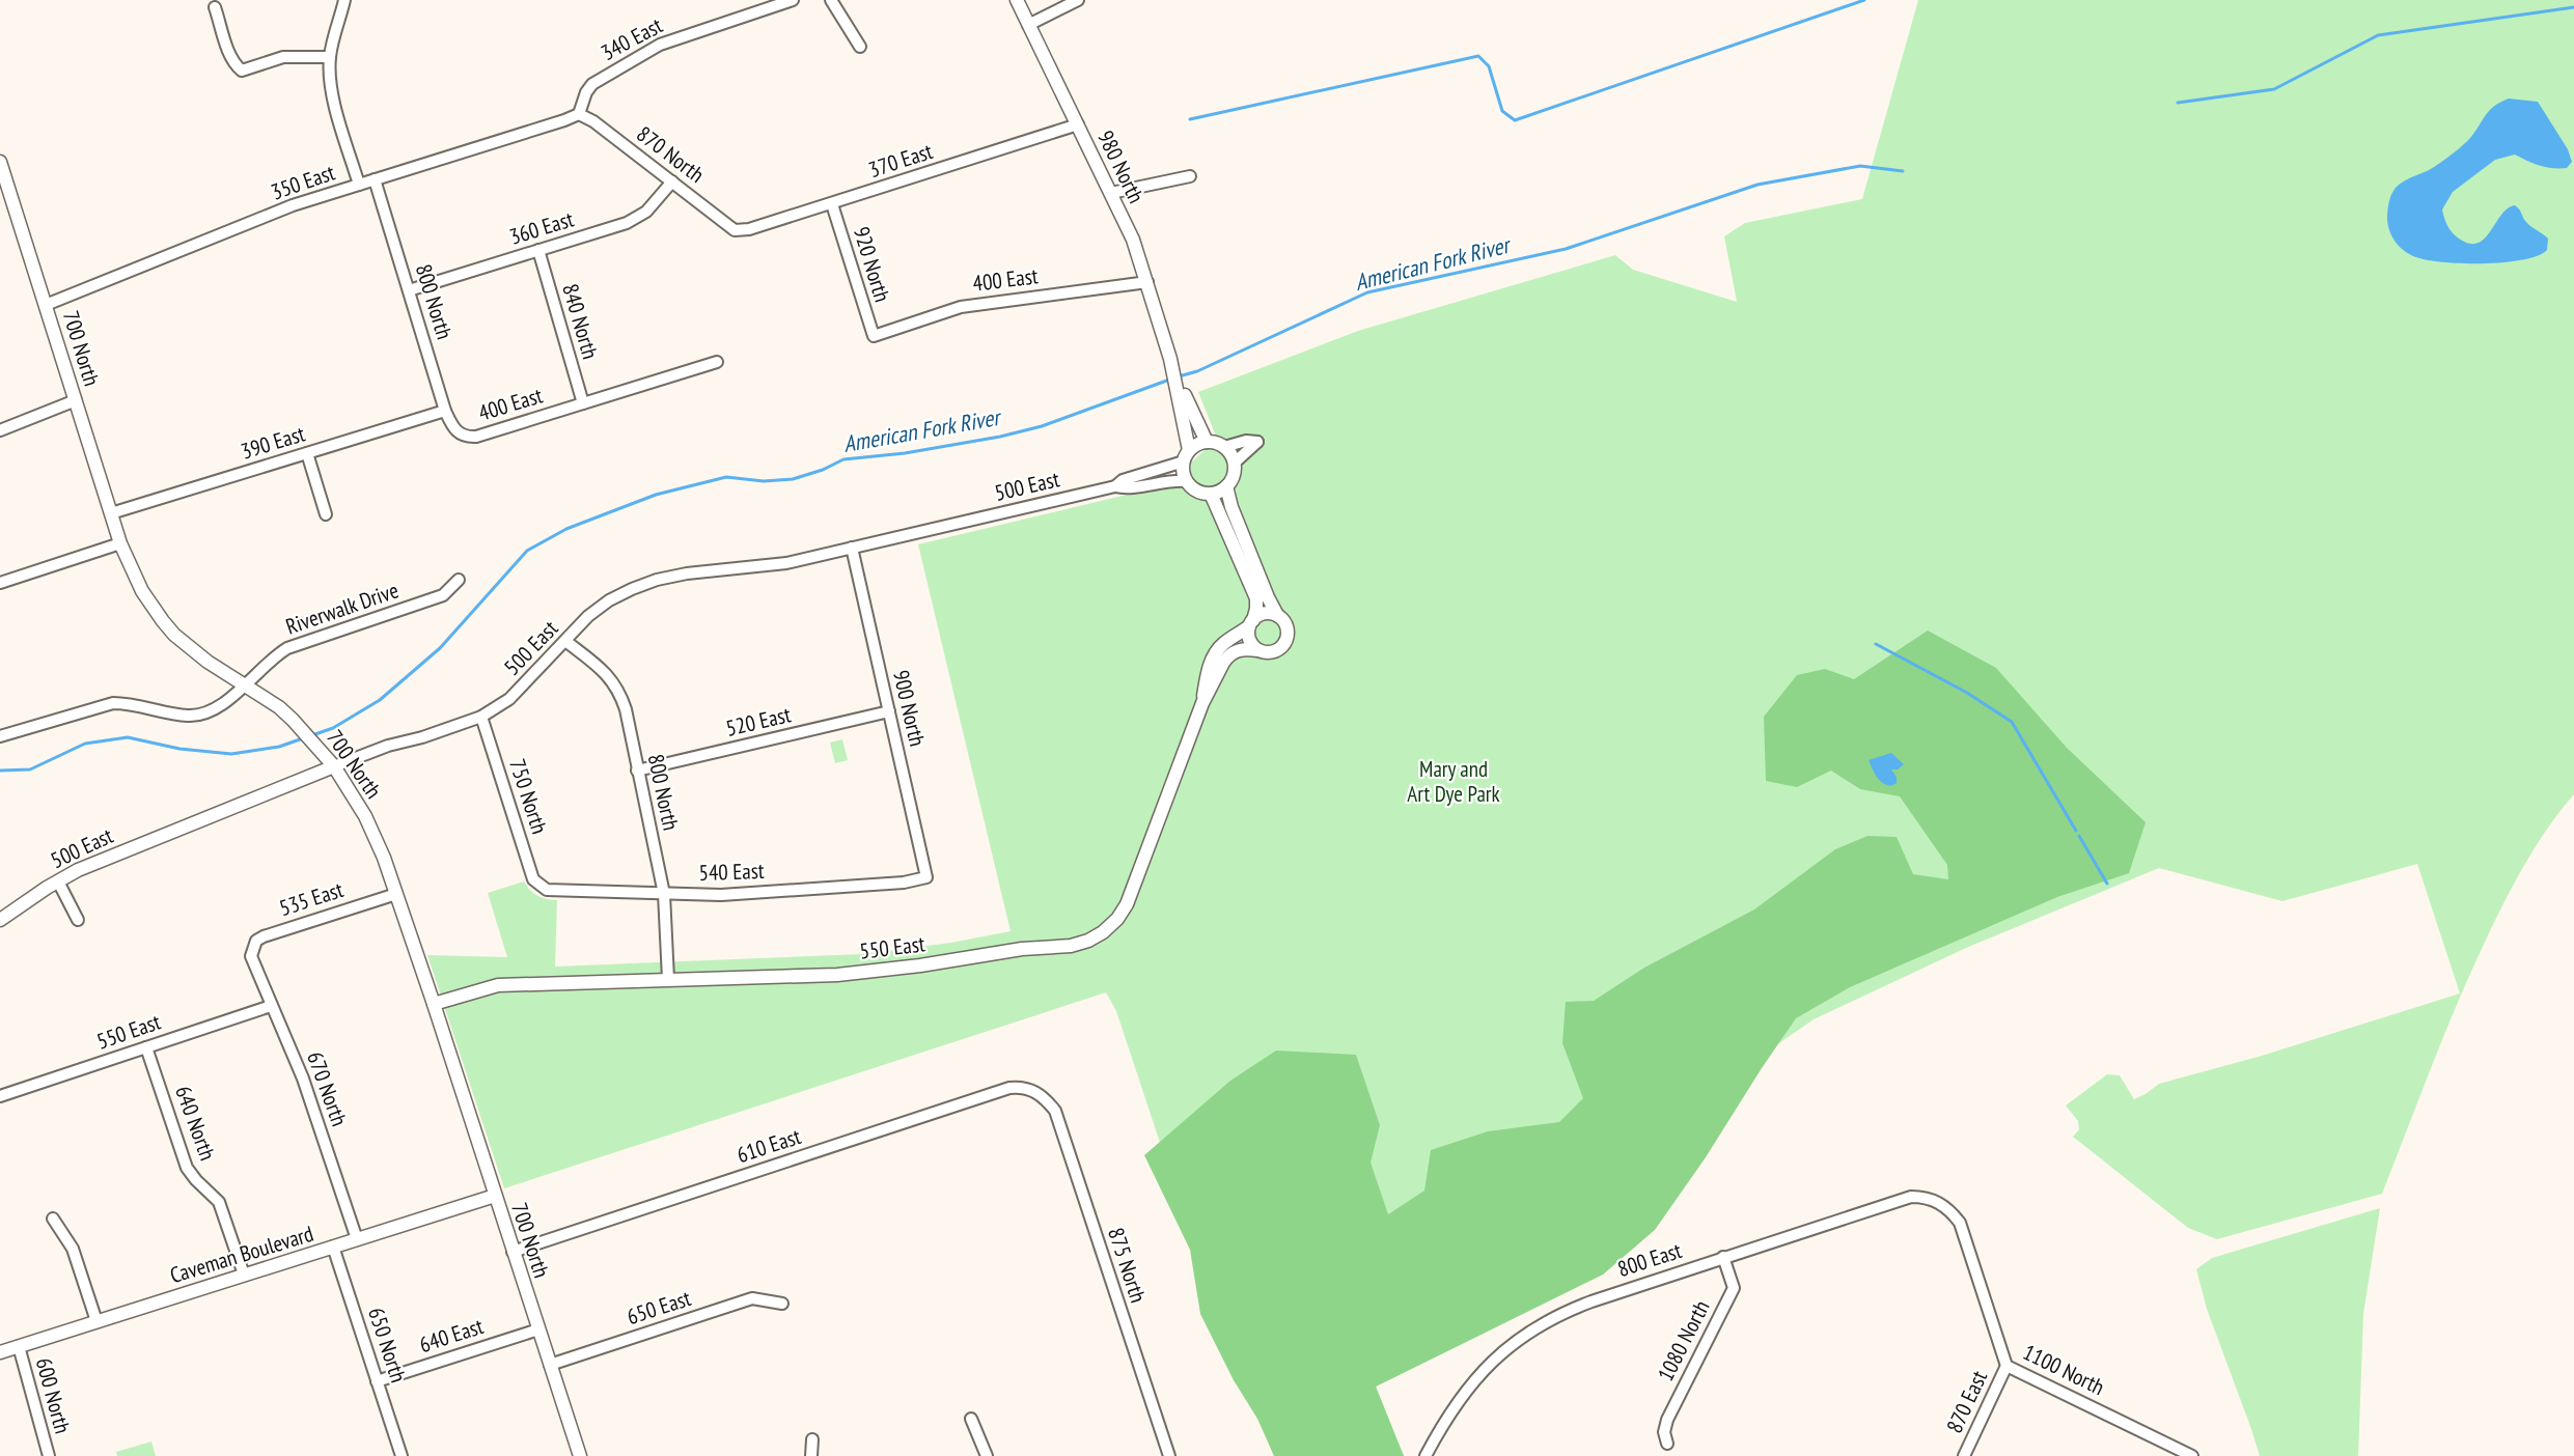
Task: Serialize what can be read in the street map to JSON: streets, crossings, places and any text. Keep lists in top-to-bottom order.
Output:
{
  "streets": {
    "street": [
      "340 East",
      "870 North",
      "370 East",
      "980 North",
      "350 East",
      "360 East",
      "920 North",
      "400 East",
      "800 North",
      "840 North",
      "700 North",
      "390 East",
      "500 East",
      "Riverwalk Drive",
      "900 North",
      "520 East",
      "750 North",
      "540 East",
      "535 East",
      "550 East",
      "670 North",
      "640 North",
      "610 East",
      "Caveman Boulevard",
      "800 East",
      "875 North",
      "650 East",
      "640 East",
      "1080 North",
      "650 North",
      "1100 North",
      "600 North",
      "870 East"
    ]
  },
  "crossings": [
    ["340 East", "870 North"],
    ["340 East", "350 East"],
    ["870 North", "370 East"],
    ["870 North", "350 East"],
    ["870 North", "360 East"],
    ["370 East", "980 North"],
    ["370 East", "920 North"],
    ["980 North", "400 East"],
    ["980 North", "500 East"],
    ["350 East", "800 North"],
    ["350 East", "700 North"],
    ["360 East", "800 North"],
    ["360 East", "840 North"],
    ["920 North", "400 East"],
    ["400 East", "800 North"],
    ["400 East", "840 North"],
    ["800 North", "390 East"],
    ["800 North", "500 East"],
    ["800 North", "520 East"],
    ["800 North", "540 East"],
    ["800 North", "550 East"],
    ["700 North", "390 East"],
    ["700 North", "500 East"],
    ["700 North", "Riverwalk Drive"],
    ["700 North", "535 East"],
    ["700 North", "550 East"],
    ["700 North", "610 East"],
    ["700 North", "Caveman Boulevard"],
    ["700 North", "650 East"],
    ["700 North", "640 East"],
    ["500 East", "900 North"],
    ["500 East", "750 North"],
    ["900 North", "520 East"],
    ["900 North", "540 East"],
    ["750 North", "540 East"],
    ["535 East", "670 North"],
    ["550 East", "670 North"],
    ["550 East", "640 North"],
    ["670 North", "Caveman Boulevard"],
    ["640 North", "Caveman Boulevard"],
    ["610 East", "875 North"],
    ["Caveman Boulevard", "650 North"],
    ["Caveman Boulevard", "600 North"],
    ["800 East", "1080 North"],
    ["800 East", "1100 North"],
    ["640 East", "650 North"],
    ["1100 North", "870 East"]
  ],
  "water": ["American Fork River"],
  "parks": ["Mary and Art Dye Park"]
}
